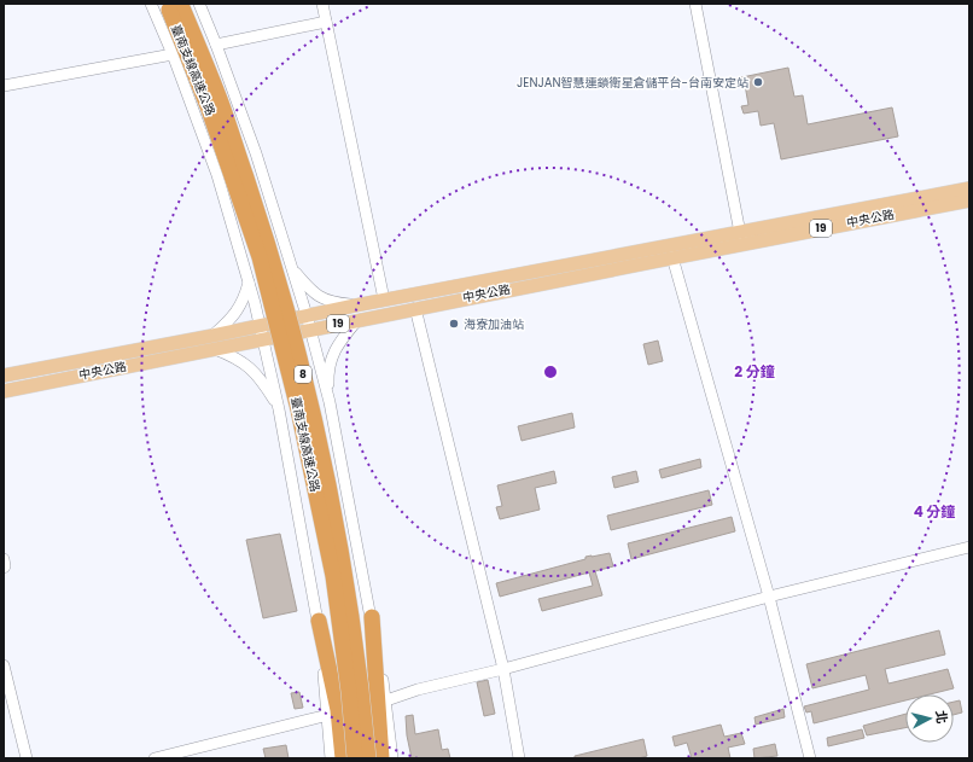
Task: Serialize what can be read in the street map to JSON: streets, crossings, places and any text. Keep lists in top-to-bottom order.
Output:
{
  "streets": {
    "highway": ["臺南支線高速公路", "8"],
    "main road": ["中央公路", "19"]
  },
  "places": ["JENJAN智慧連鎖衛星倉儲平台-台南安定站", "海寮加油站"],
  "north": "right",
  "rings": ["2 分鐘", "4 分鐘"]
}
